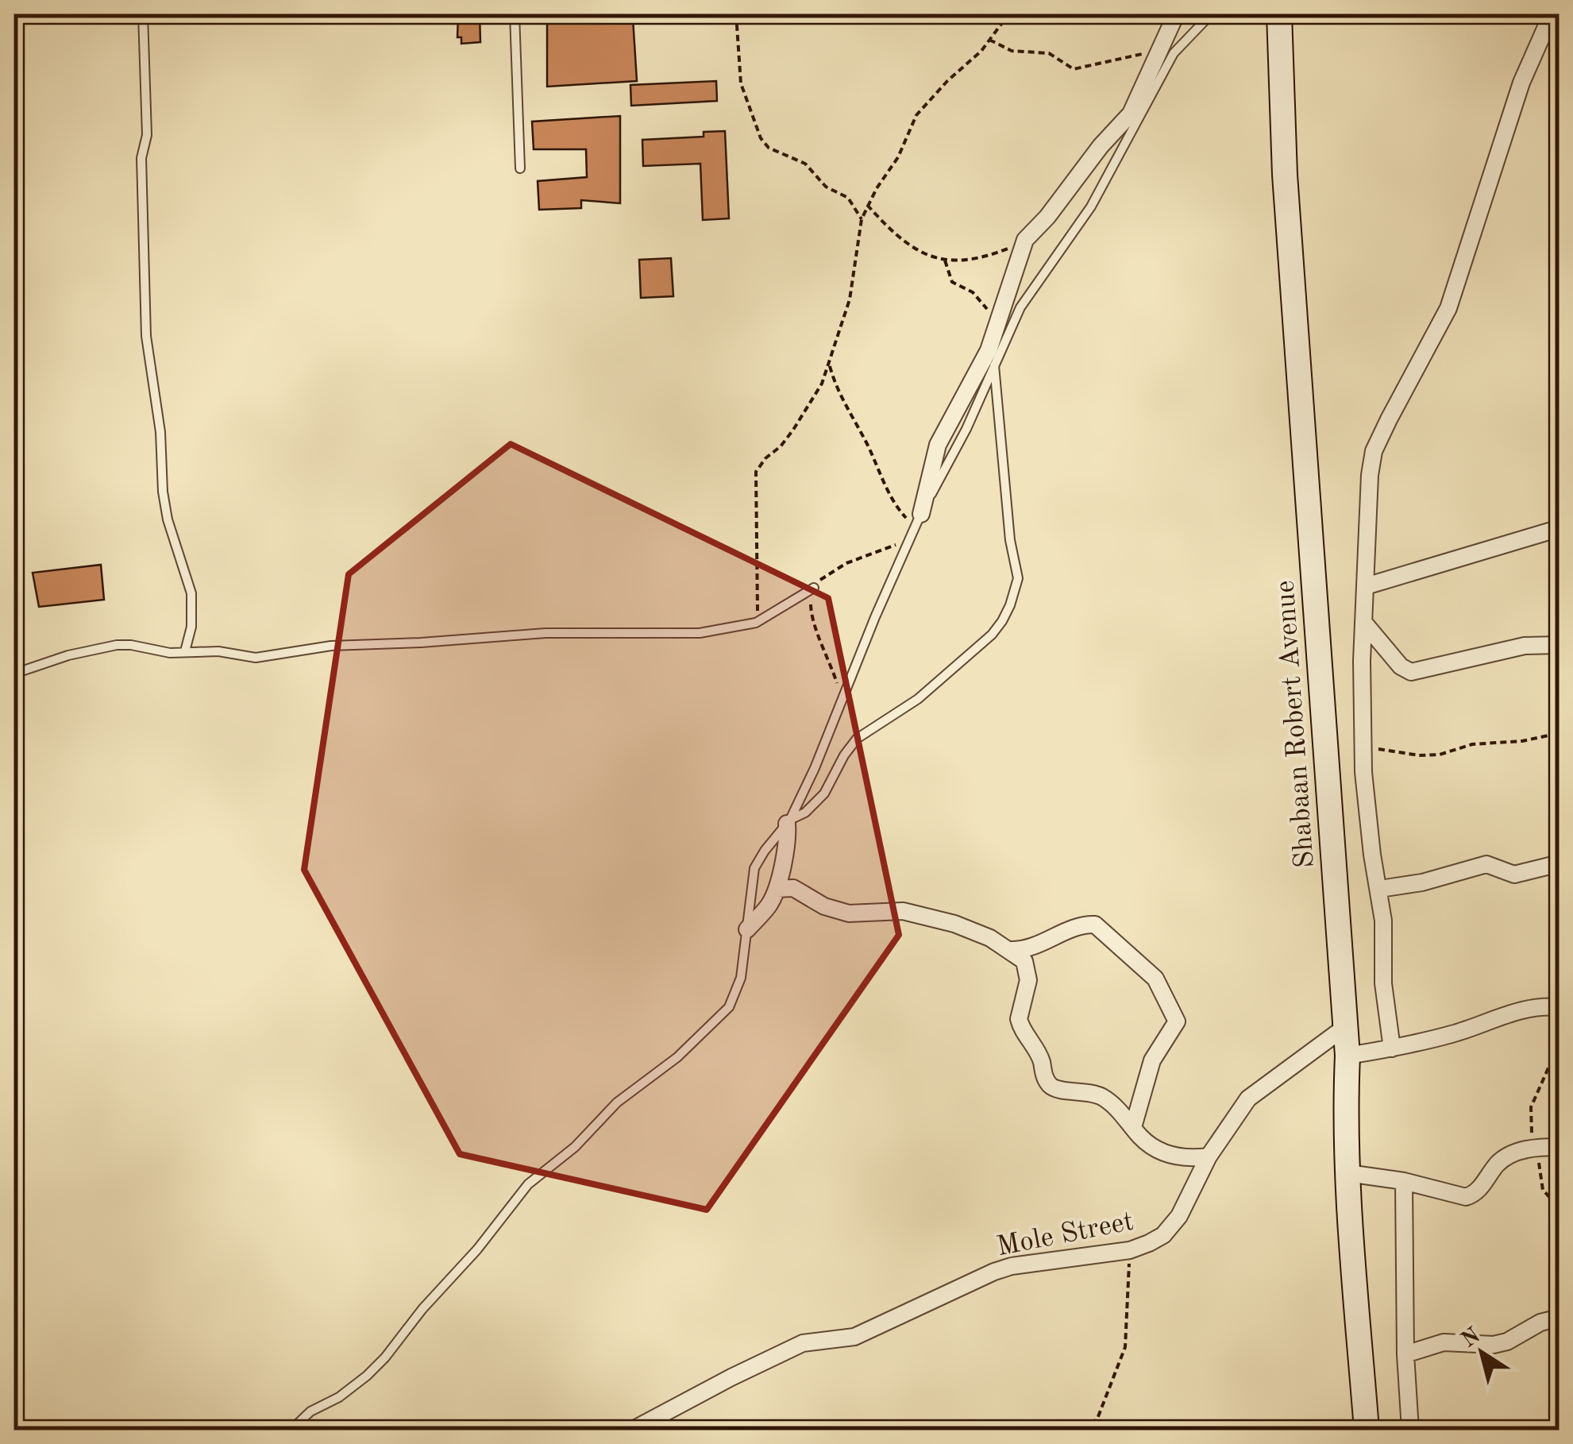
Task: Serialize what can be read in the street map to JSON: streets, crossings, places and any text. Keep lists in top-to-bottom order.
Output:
{
  "streets": {
    "street": ["Shabaan Robert Avenue", "Mole Street"]
  },
  "crossings": [
    ["Shabaan Robert Avenue", "Mole Street"]
  ],
  "north": "top left"
}
